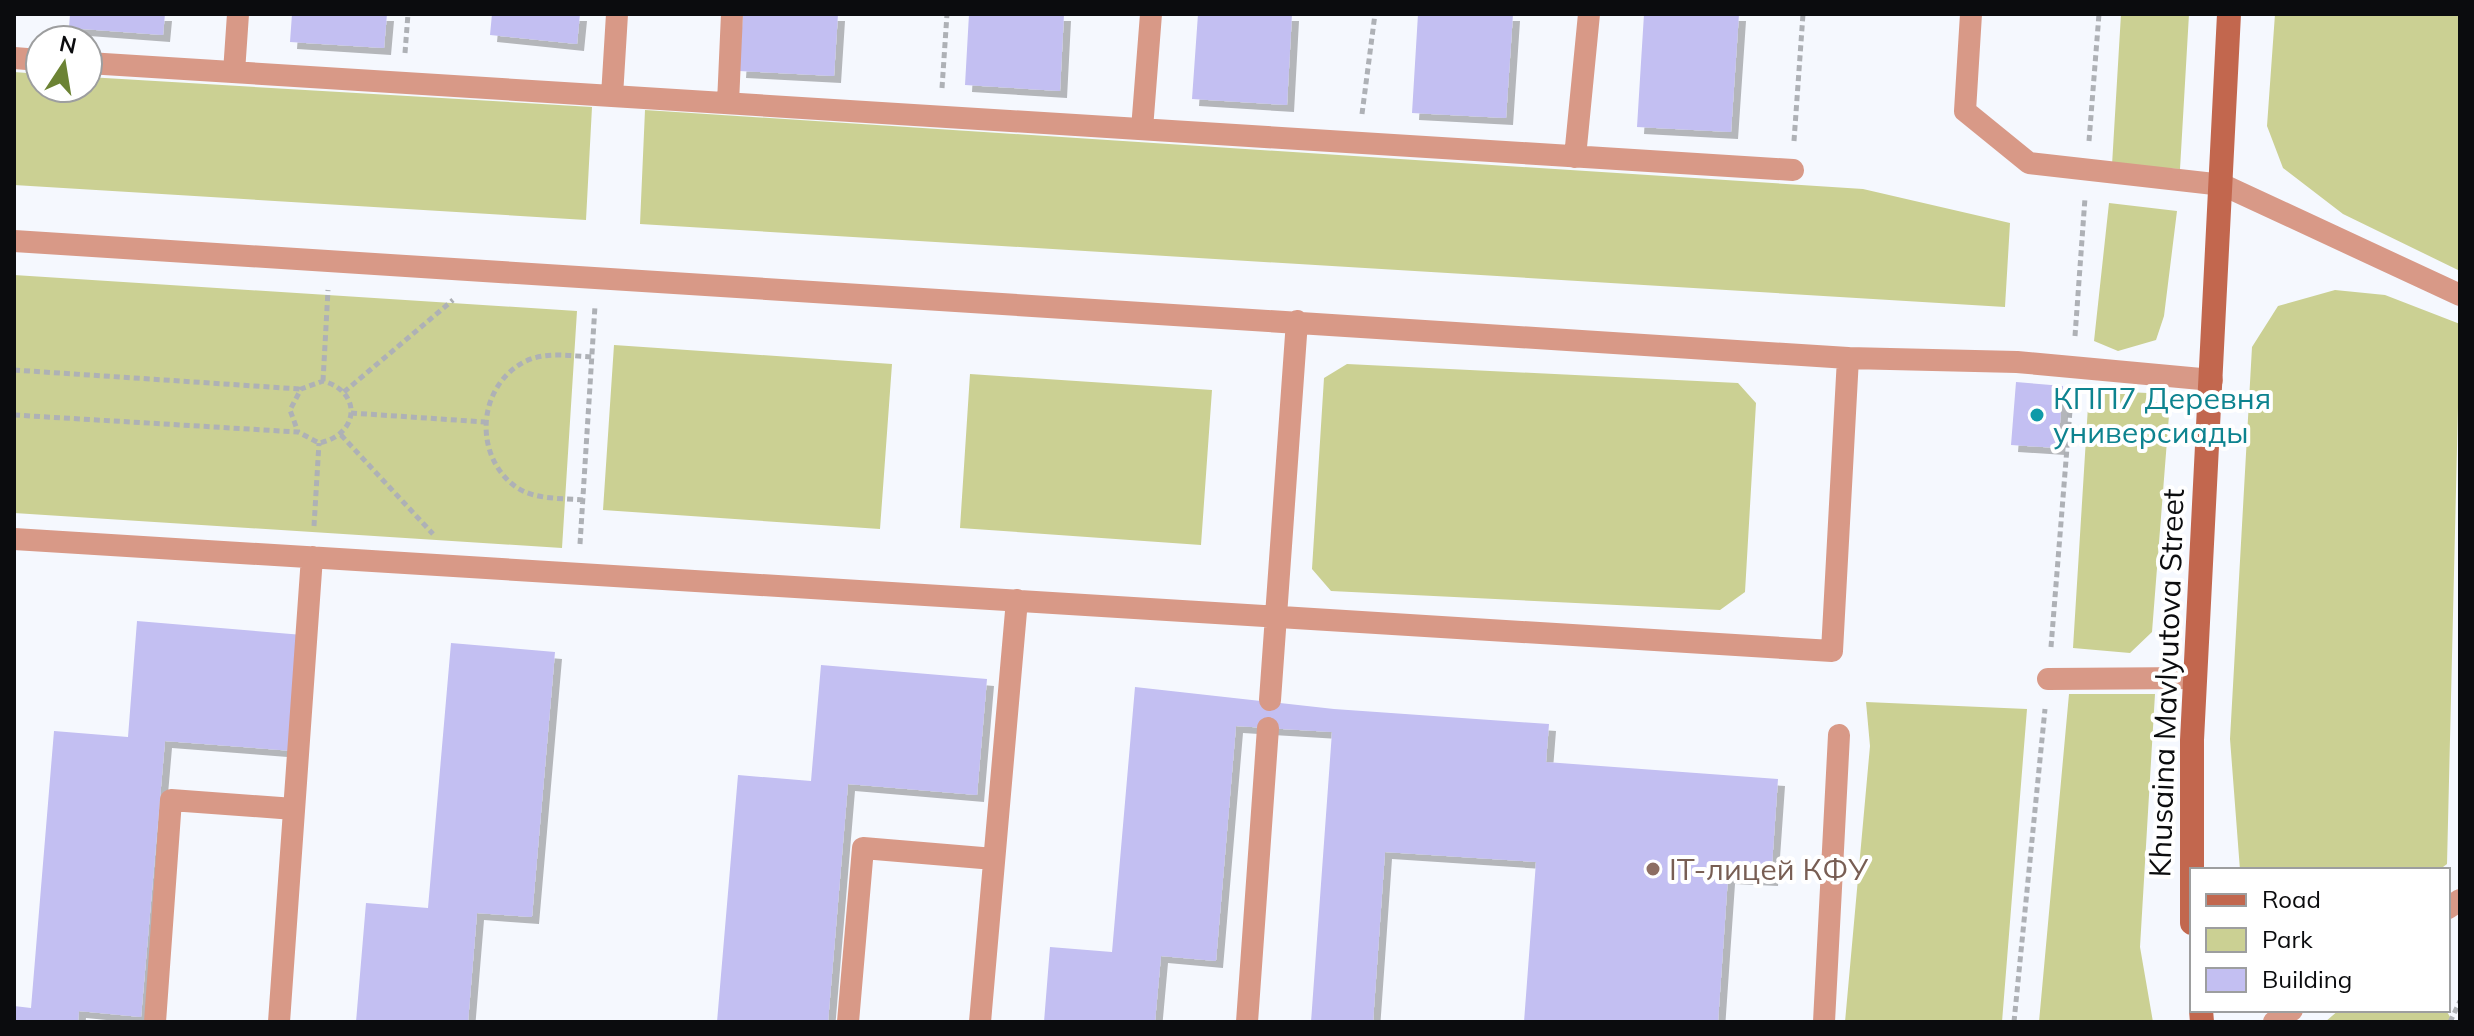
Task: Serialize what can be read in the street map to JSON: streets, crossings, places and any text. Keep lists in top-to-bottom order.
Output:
{
  "streets": {
    "street": ["Khusaina Mavlyutova Street"]
  },
  "places": ["КПП7 Деревня универсиады", "IT-лицей КФУ"],
  "legend": ["Road", "Park", "Building"],
  "north": "top"
}
